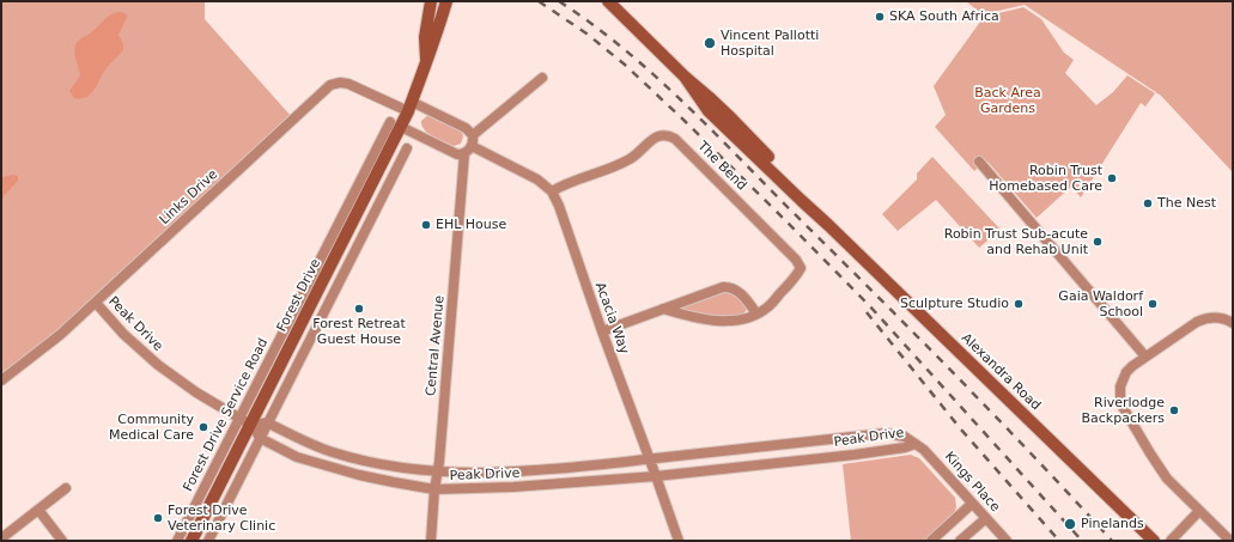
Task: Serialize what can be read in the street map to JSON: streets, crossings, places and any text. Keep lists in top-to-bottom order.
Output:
{
  "streets": {
    "street": [
      "The Bend",
      "Links Drive",
      "Forest Drive",
      "Acacia Way",
      "Peak Drive",
      "Central Avenue",
      "Alexandra Road",
      "Forest Drive Service Road",
      "Kings Place"
    ]
  },
  "crossings": [
    ["The Bend", "Acacia Way"],
    ["Links Drive", "Forest Drive"],
    ["Links Drive", "Acacia Way"],
    ["Links Drive", "Peak Drive"],
    ["Links Drive", "Central Avenue"],
    ["Forest Drive", "Peak Drive"],
    ["Forest Drive", "Forest Drive Service Road"],
    ["Acacia Way", "Peak Drive"],
    ["Acacia Way", "Central Avenue"],
    ["Peak Drive", "Central Avenue"],
    ["Peak Drive", "Forest Drive Service Road"],
    ["Peak Drive", "Kings Place"]
  ],
  "parks": ["Back Area Gardens"],
  "places": [
    "SKA South Africa",
    "Vincent Pallotti Hospital",
    "Robin Trust Homebased Care",
    "The Nest",
    "EHL House",
    "Robin Trust Sub-acute and Rehab Unit",
    "Sculpture Studio",
    "Gaia Waldorf School",
    "Forest Retreat Guest House",
    "Riverlodge Backpackers",
    "Community Medical Care",
    "Forest Drive Veterinary Clinic",
    "Pinelands"
  ]
}
